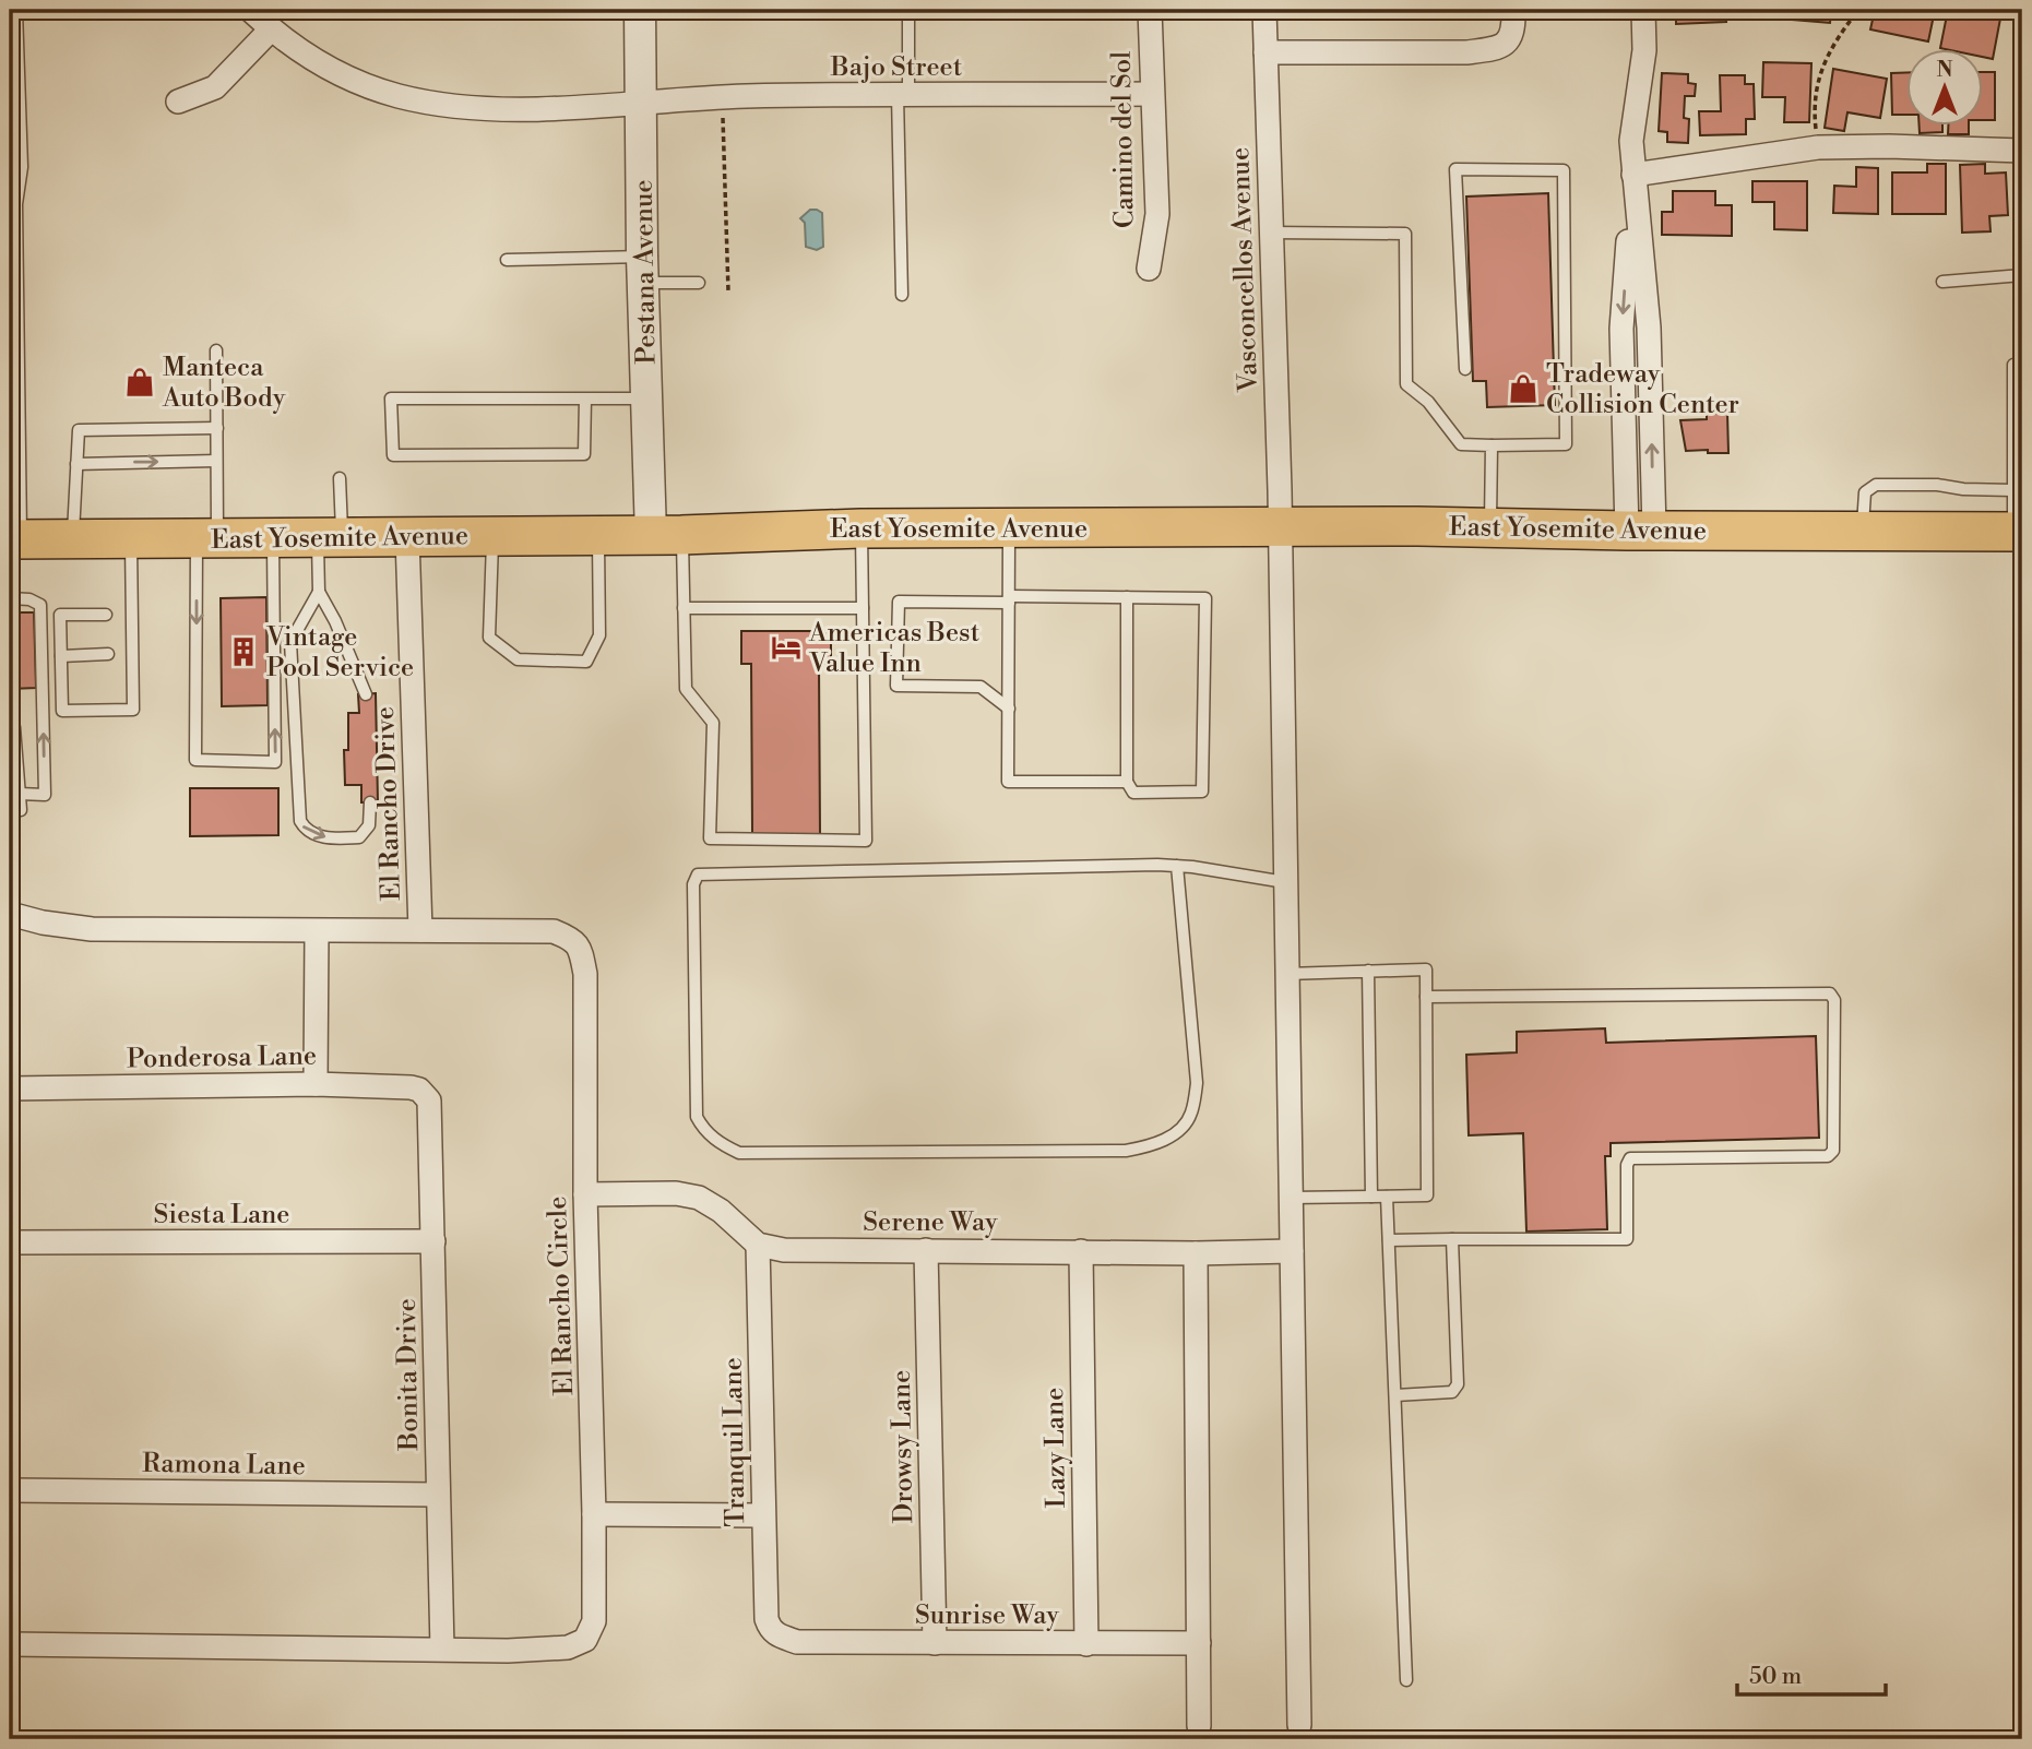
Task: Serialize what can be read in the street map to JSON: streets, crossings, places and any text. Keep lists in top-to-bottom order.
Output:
{
  "streets": {
    "main road": ["East Yosemite Avenue"],
    "street": [
      "Bajo Street",
      "Camino del Sol",
      "Vasconcellos Avenue",
      "Pestana Avenue",
      "El Rancho Drive",
      "Ponderosa Lane",
      "Siesta Lane",
      "Serene Way",
      "El Rancho Circle",
      "Bonita Drive",
      "Tranquil Lane",
      "Drowsy Lane",
      "Lazy Lane",
      "Ramona Lane",
      "Sunrise Way"
    ]
  },
  "crossings": [
    ["Bajo Street", "Camino del Sol"],
    ["Bajo Street", "Pestana Avenue"],
    ["Vasconcellos Avenue", "East Yosemite Avenue"],
    ["Vasconcellos Avenue", "Serene Way"],
    ["Pestana Avenue", "East Yosemite Avenue"],
    ["East Yosemite Avenue", "El Rancho Drive"],
    ["El Rancho Drive", "El Rancho Circle"],
    ["Ponderosa Lane", "Bonita Drive"],
    ["Siesta Lane", "Bonita Drive"],
    ["Serene Way", "Tranquil Lane"],
    ["Serene Way", "Drowsy Lane"],
    ["Serene Way", "Lazy Lane"],
    ["El Rancho Circle", "Bonita Drive"],
    ["Bonita Drive", "Ramona Lane"],
    ["Tranquil Lane", "Sunrise Way"],
    ["Drowsy Lane", "Sunrise Way"],
    ["Lazy Lane", "Sunrise Way"]
  ],
  "places": {
    "shop": ["Manteca Auto Body", "Tradeway Collision Center"],
    "hotel": ["Americas Best Value Inn"],
    "building": ["Vintage Pool Service"]
  },
  "scale_bar": "50 m",
  "north": "top"
}
